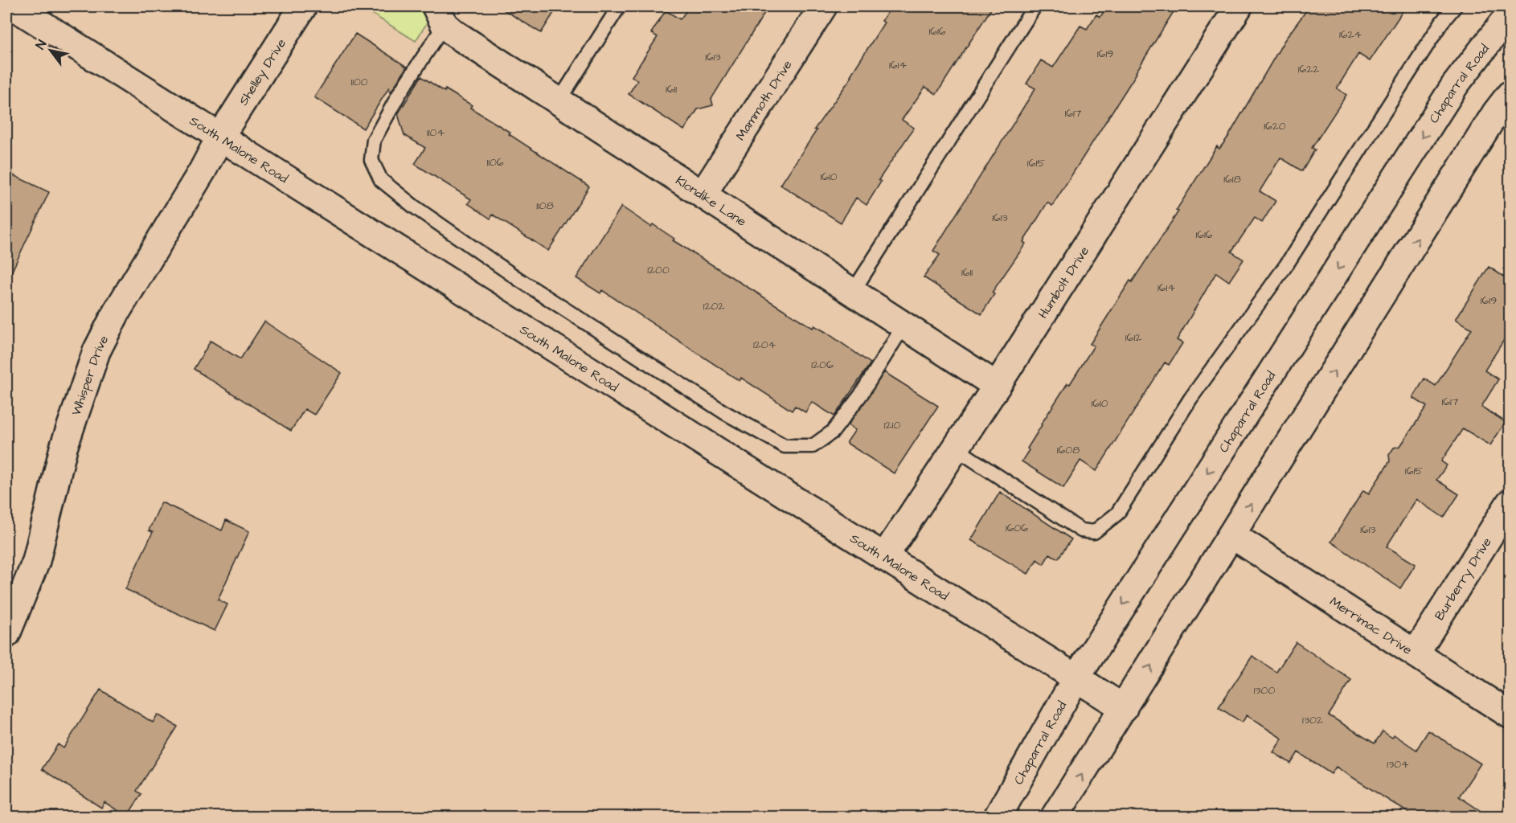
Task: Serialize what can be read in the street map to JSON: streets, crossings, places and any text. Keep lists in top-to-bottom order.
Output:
{
  "streets": {
    "street": [
      "Shelley Drive",
      "Chaparral Road",
      "Mammoth Drive",
      "South Malone Road",
      "Klondike Lane",
      "Humbolt Drive",
      "Whisper Drive",
      "Burberry Drive",
      "Merrimac Drive"
    ]
  },
  "crossings": [
    ["Shelley Drive", "South Malone Road"],
    ["Shelley Drive", "Whisper Drive"],
    ["Chaparral Road", "South Malone Road"],
    ["Mammoth Drive", "Klondike Lane"],
    ["South Malone Road", "Humbolt Drive"],
    ["South Malone Road", "Whisper Drive"],
    ["Klondike Lane", "Humbolt Drive"],
    ["Burberry Drive", "Merrimac Drive"]
  ],
  "house_numbers": [
    "1616",
    "1624",
    "1619",
    "1613",
    "1614",
    "1622",
    "1100",
    "1611",
    "1617",
    "1620",
    "1104",
    "1106",
    "1615",
    "1610",
    "1618",
    "1108",
    "1613",
    "1616",
    "1200",
    "1611",
    "1614",
    "1619",
    "1202",
    "1612",
    "1204",
    "1206",
    "1617",
    "1610",
    "1210",
    "1608",
    "1615",
    "1606",
    "1613",
    "1300",
    "1302",
    "1304"
  ],
  "north": "top left"
}
